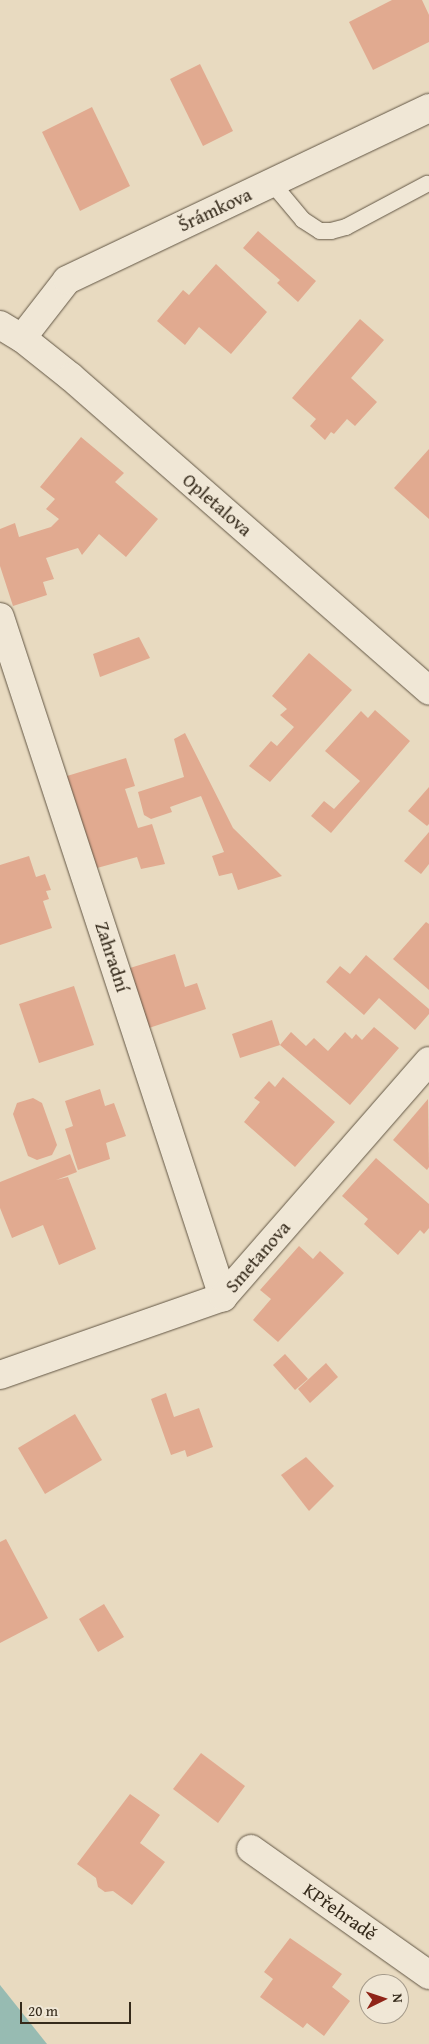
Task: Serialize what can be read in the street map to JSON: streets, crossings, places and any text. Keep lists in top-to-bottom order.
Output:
{
  "streets": {
    "street": [
      "Šrámkova",
      "Opletalova",
      "Zahradní",
      "Smetanova",
      "KPřehradě"
    ]
  },
  "crossings": [
    ["Šrámkova", "Opletalova"],
    ["Zahradní", "Smetanova"]
  ],
  "scale_bar": "20 m",
  "north": "right"
}
